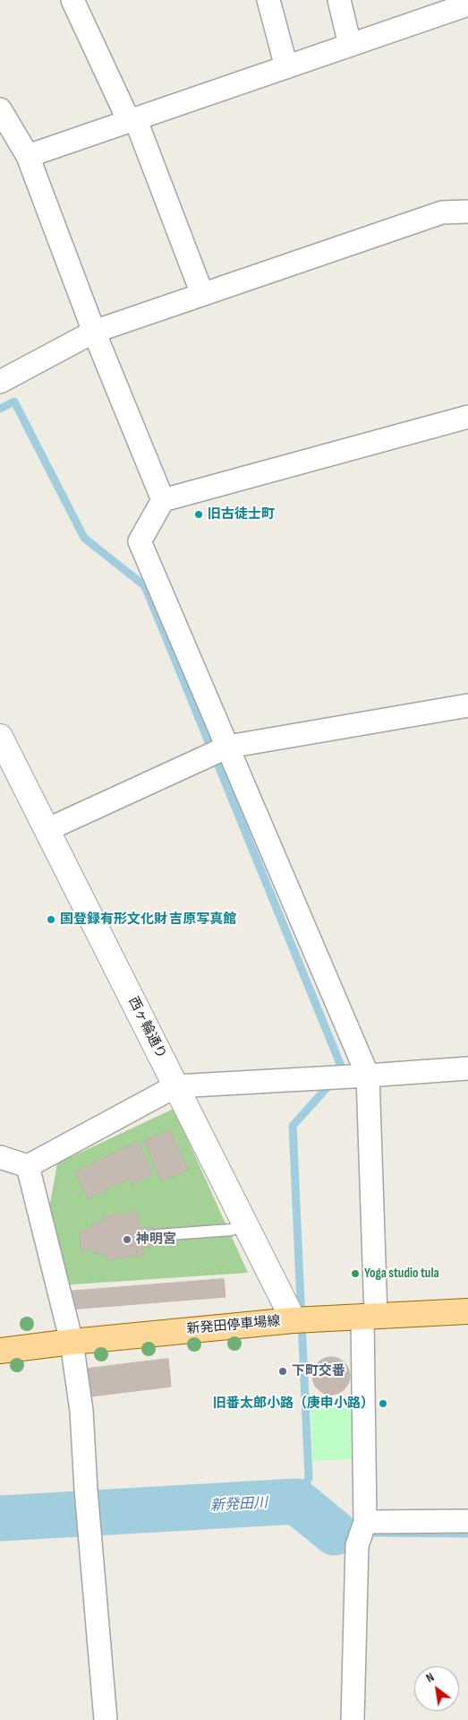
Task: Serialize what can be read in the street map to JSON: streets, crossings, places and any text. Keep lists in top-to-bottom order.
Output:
{
  "streets": {
    "main road": ["新発田停車場線"],
    "street": ["西ヶ輪通り"]
  },
  "crossings": [
    ["西ヶ輪通り", "新発田停車場線"]
  ],
  "water": ["新発田川"],
  "places": [
    "旧古徒士町",
    "国登録有形文化財 吉原写真館",
    "神明宮",
    "Yoga studio tula",
    "下町交番",
    "旧番太郎小路（庚申小路）"
  ],
  "north": "top left"
}
